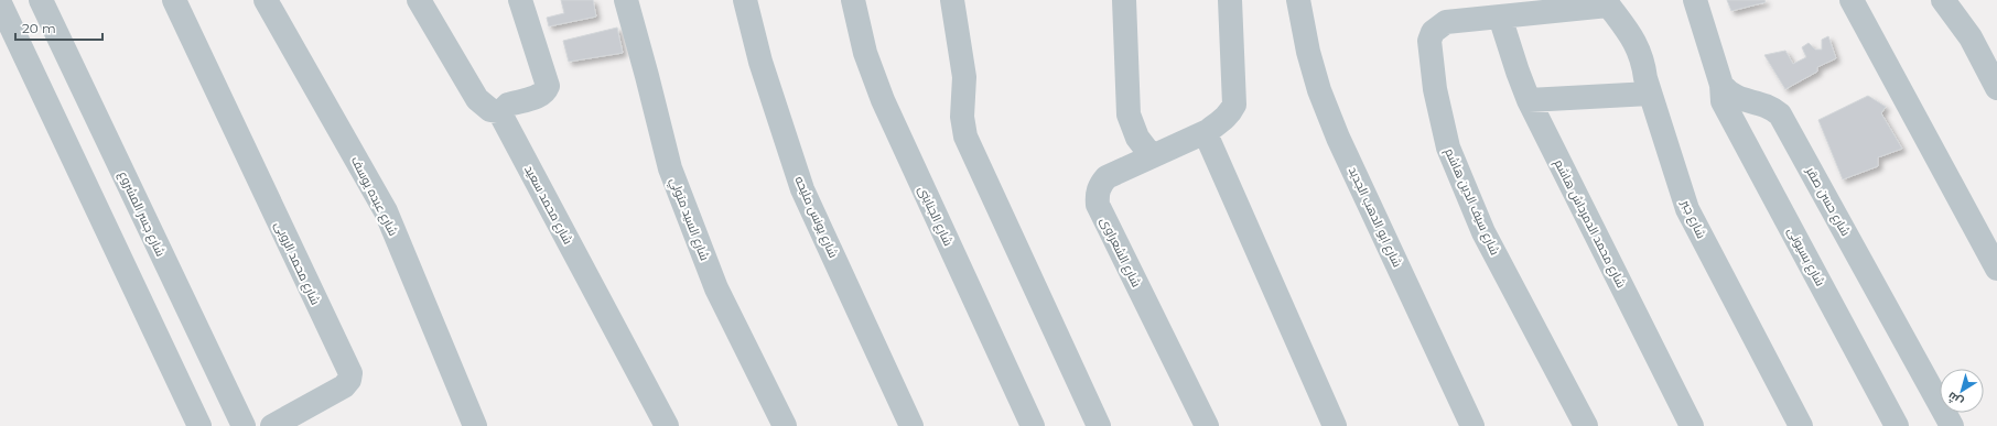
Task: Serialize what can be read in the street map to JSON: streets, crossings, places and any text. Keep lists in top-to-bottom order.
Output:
{
  "streets": {
    "street": [
      "شارع عبده يوسف",
      "شارع سيف الدين هاشم",
      "شارع حسن صقر",
      "شارع محمد سعيد",
      "شارع جسر المشروع",
      "شارع الجناينى",
      "شارع يونس مليحه",
      "شارع ابو الدهب الجديد",
      "شارع السيد متولي",
      "شارع جبر",
      "شارع محمد الدمرداش هاشم",
      "شارع الشعراوى",
      "شارع بسيونى",
      "شارع محمد الروبى"
    ]
  },
  "crossings": [
    ["شارع سيف الدين هاشم", "شارع جبر"],
    ["شارع سيف الدين هاشم", "شارع محمد الدمرداش هاشم"],
    ["شارع حسن صقر", "شارع بسيونى"]
  ],
  "scale_bar": "20 m",
  "north": "bottom left"
}
